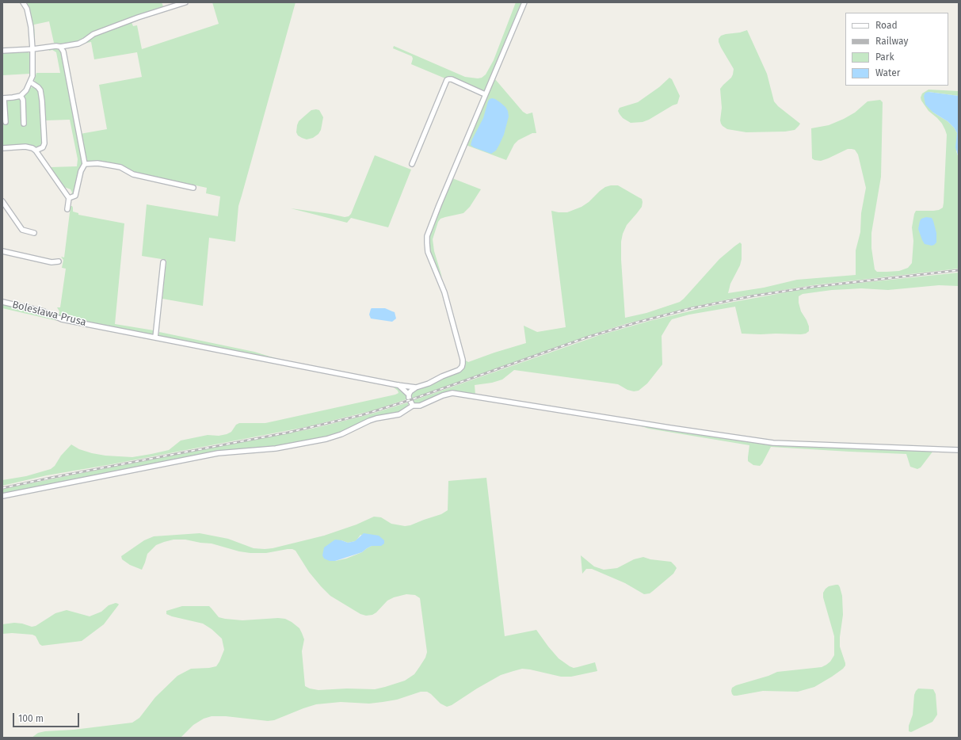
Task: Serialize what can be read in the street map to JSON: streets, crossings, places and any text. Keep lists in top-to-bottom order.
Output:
{
  "streets": {
    "street": ["Bolesława Prusa"]
  },
  "legend": [
    "Road",
    "Railway",
    "Park",
    "Water"
  ],
  "scale_bar": "100 m"
}
